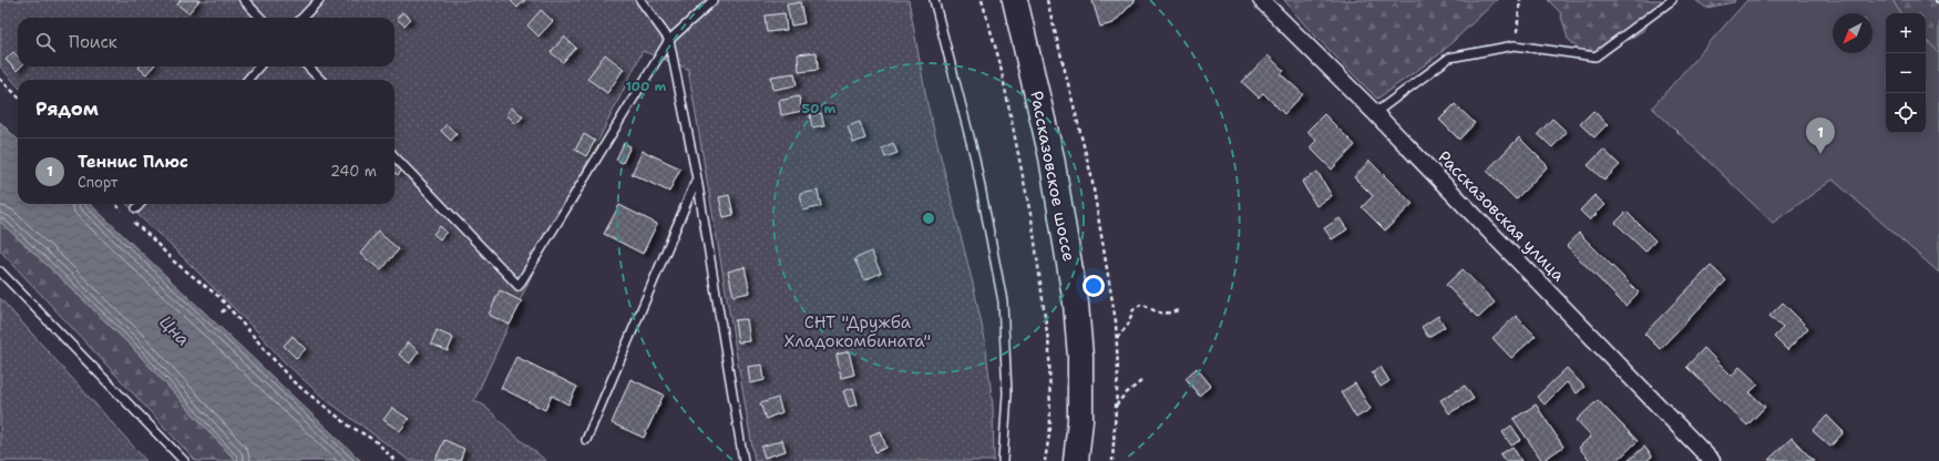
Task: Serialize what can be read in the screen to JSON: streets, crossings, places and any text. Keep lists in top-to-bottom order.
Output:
{
  "streets": {
    "main road": ["Рассказовское шоссе"],
    "street": ["Рассказовская улица"]
  },
  "water": ["Цна"],
  "parks": ["СНТ \"Дружба Хладокомбината\""],
  "north": "bottom left",
  "page": {
    "map_buttons": ["+", "−"],
    "search": "Поиск",
    "heading": "Рядом",
    "pins": "1",
    "list": [
      {
        "mark": "1",
        "name": "Теннис Плюс",
        "note": "Спорт",
        "value": "240 m"
      }
    ]
  },
  "rings": ["100 m", "50 m"]
}
